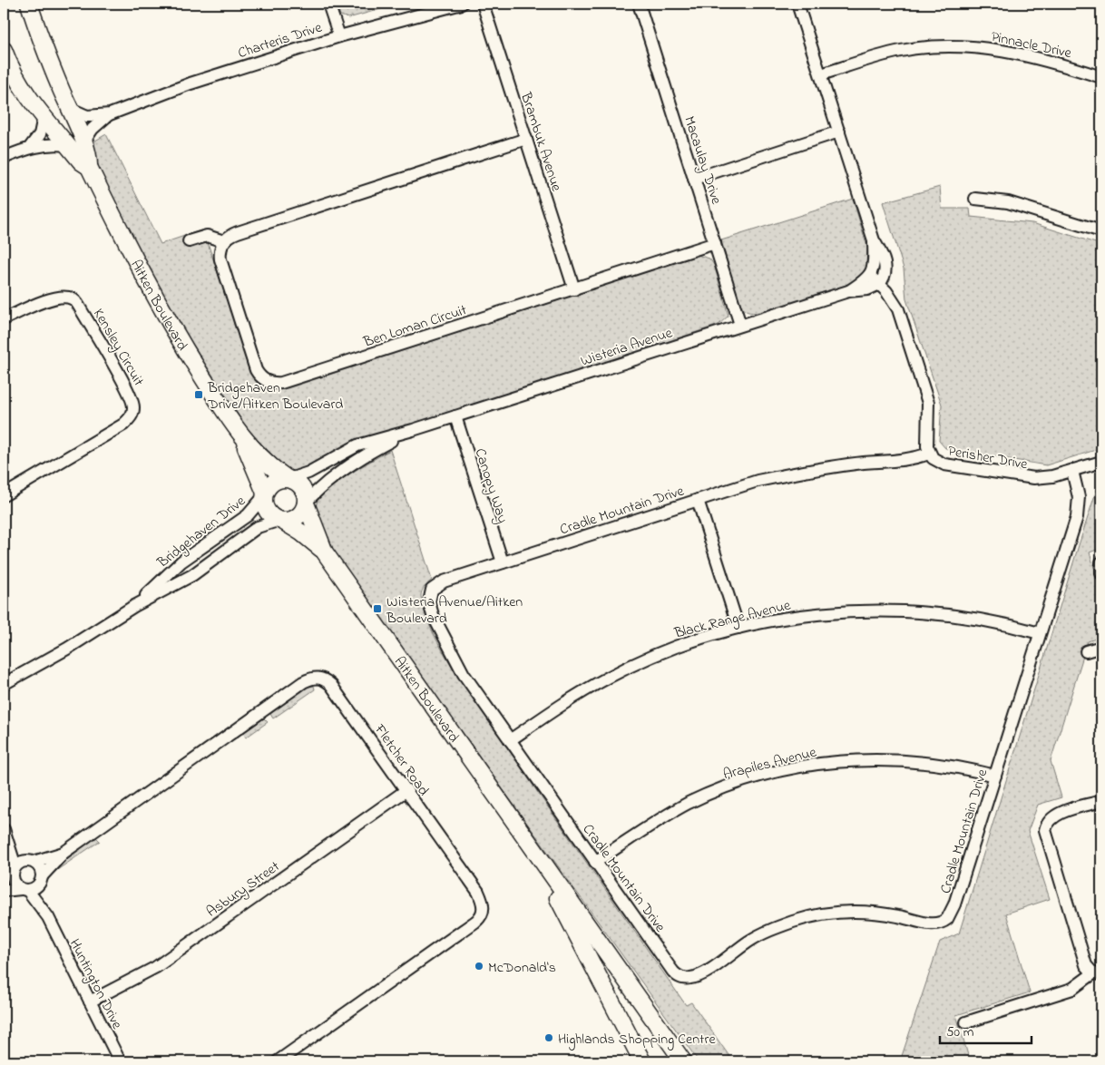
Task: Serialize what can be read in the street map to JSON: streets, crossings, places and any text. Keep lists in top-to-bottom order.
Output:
{
  "streets": {
    "main road": ["Aitken Boulevard"],
    "street": [
      "Charteris Drive",
      "Pinnacle Drive",
      "Brambuk Avenue",
      "Macaulay Drive",
      "Ben Loman Circuit",
      "Wisteria Avenue",
      "Kensley Circuit",
      "Perisher Drive",
      "Canopy Way",
      "Cradle Mountain Drive",
      "Bridgehaven Drive",
      "Black Range Avenue",
      "Fletcher Road",
      "Arapiles Avenue",
      "Asbury Street",
      "Huntington Drive"
    ]
  },
  "crossings": [
    ["Brambuk Avenue", "Ben Loman Circuit"],
    ["Macaulay Drive", "Ben Loman Circuit"],
    ["Macaulay Drive", "Wisteria Avenue"],
    ["Aitken Boulevard", "Wisteria Avenue"],
    ["Aitken Boulevard", "Bridgehaven Drive"],
    ["Wisteria Avenue", "Perisher Drive"],
    ["Wisteria Avenue", "Canopy Way"],
    ["Wisteria Avenue", "Bridgehaven Drive"],
    ["Perisher Drive", "Cradle Mountain Drive"],
    ["Canopy Way", "Cradle Mountain Drive"],
    ["Cradle Mountain Drive", "Black Range Avenue"],
    ["Cradle Mountain Drive", "Arapiles Avenue"],
    ["Fletcher Road", "Asbury Street"],
    ["Fletcher Road", "Huntington Drive"],
    ["Asbury Street", "Huntington Drive"]
  ],
  "places": {
    "transit": ["Bridgehaven Drive/Aitken Boulevard", "Wisteria Avenue/Aitken Boulevard"],
    "other": ["McDonald's", "Highlands Shopping Centre"]
  },
  "scale_bar": "50 m"
}
